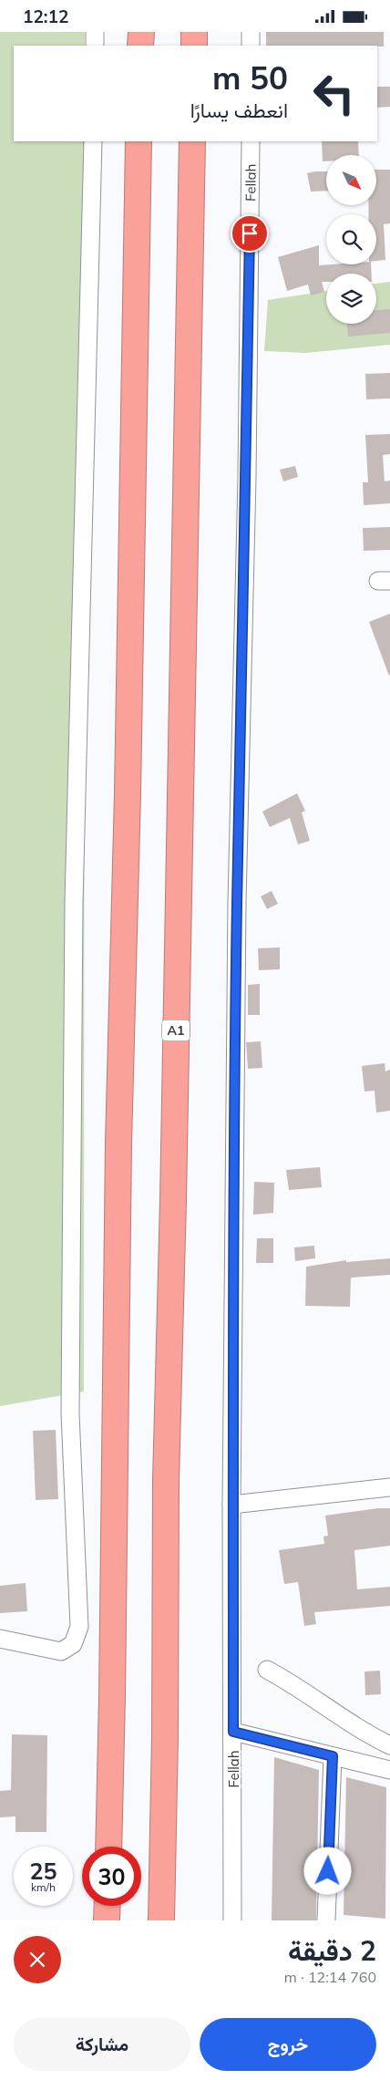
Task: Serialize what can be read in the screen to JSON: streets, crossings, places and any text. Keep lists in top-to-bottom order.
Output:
{
  "streets": {
    "highway": ["A1"],
    "street": ["Fellah"]
  },
  "north": "bottom right",
  "page": {
    "status": "12:12",
    "turn": ["50 m", "انعطف يسارًا"],
    "speed": "25 km/h",
    "limit": "30",
    "heading": ["2 دقيقة", "760 m · 12:14"],
    "buttons": ["خروج", "مشاركة"]
  }
}
